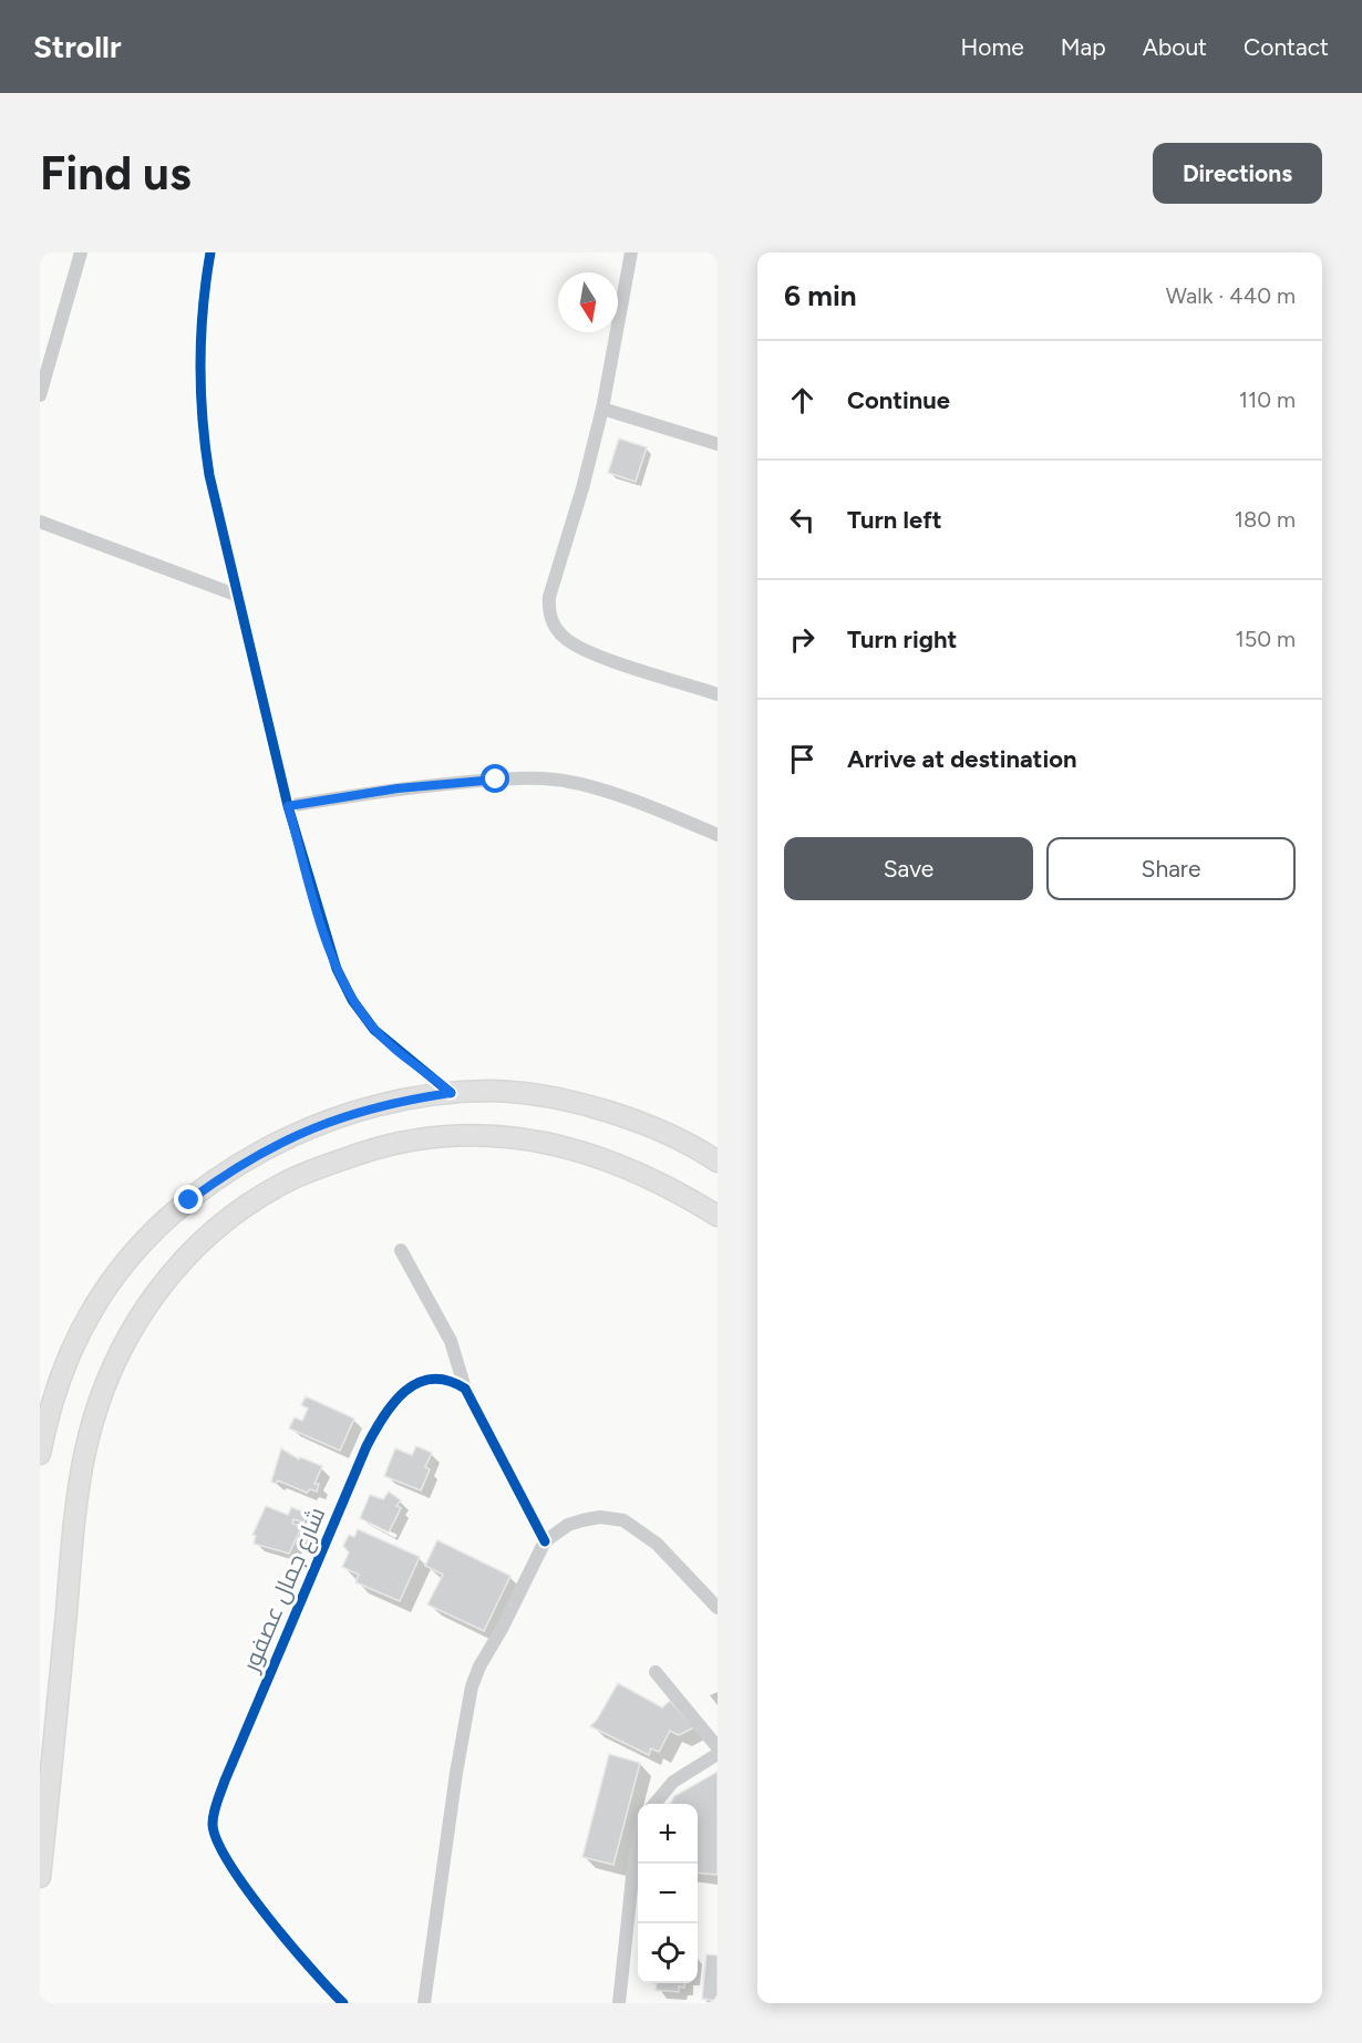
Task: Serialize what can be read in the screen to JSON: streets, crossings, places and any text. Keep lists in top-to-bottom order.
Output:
{
  "streets": {
    "street": ["شارع جمال عصفور"]
  },
  "north": "bottom",
  "page": {
    "header": "Strollr",
    "nav": [
      "Home",
      "Map",
      "About",
      "Contact"
    ],
    "buttons": [
      "Directions",
      ["Save", "Share"]
    ],
    "title": "Find us",
    "heading": ["6 min", "Walk · 440 m"],
    "list": [
      ["Continue", "110 m"],
      ["Turn left", "180 m"],
      ["Turn right", "150 m"],
      "Arrive at destination"
    ],
    "map_buttons": ["+", "−"]
  }
}
